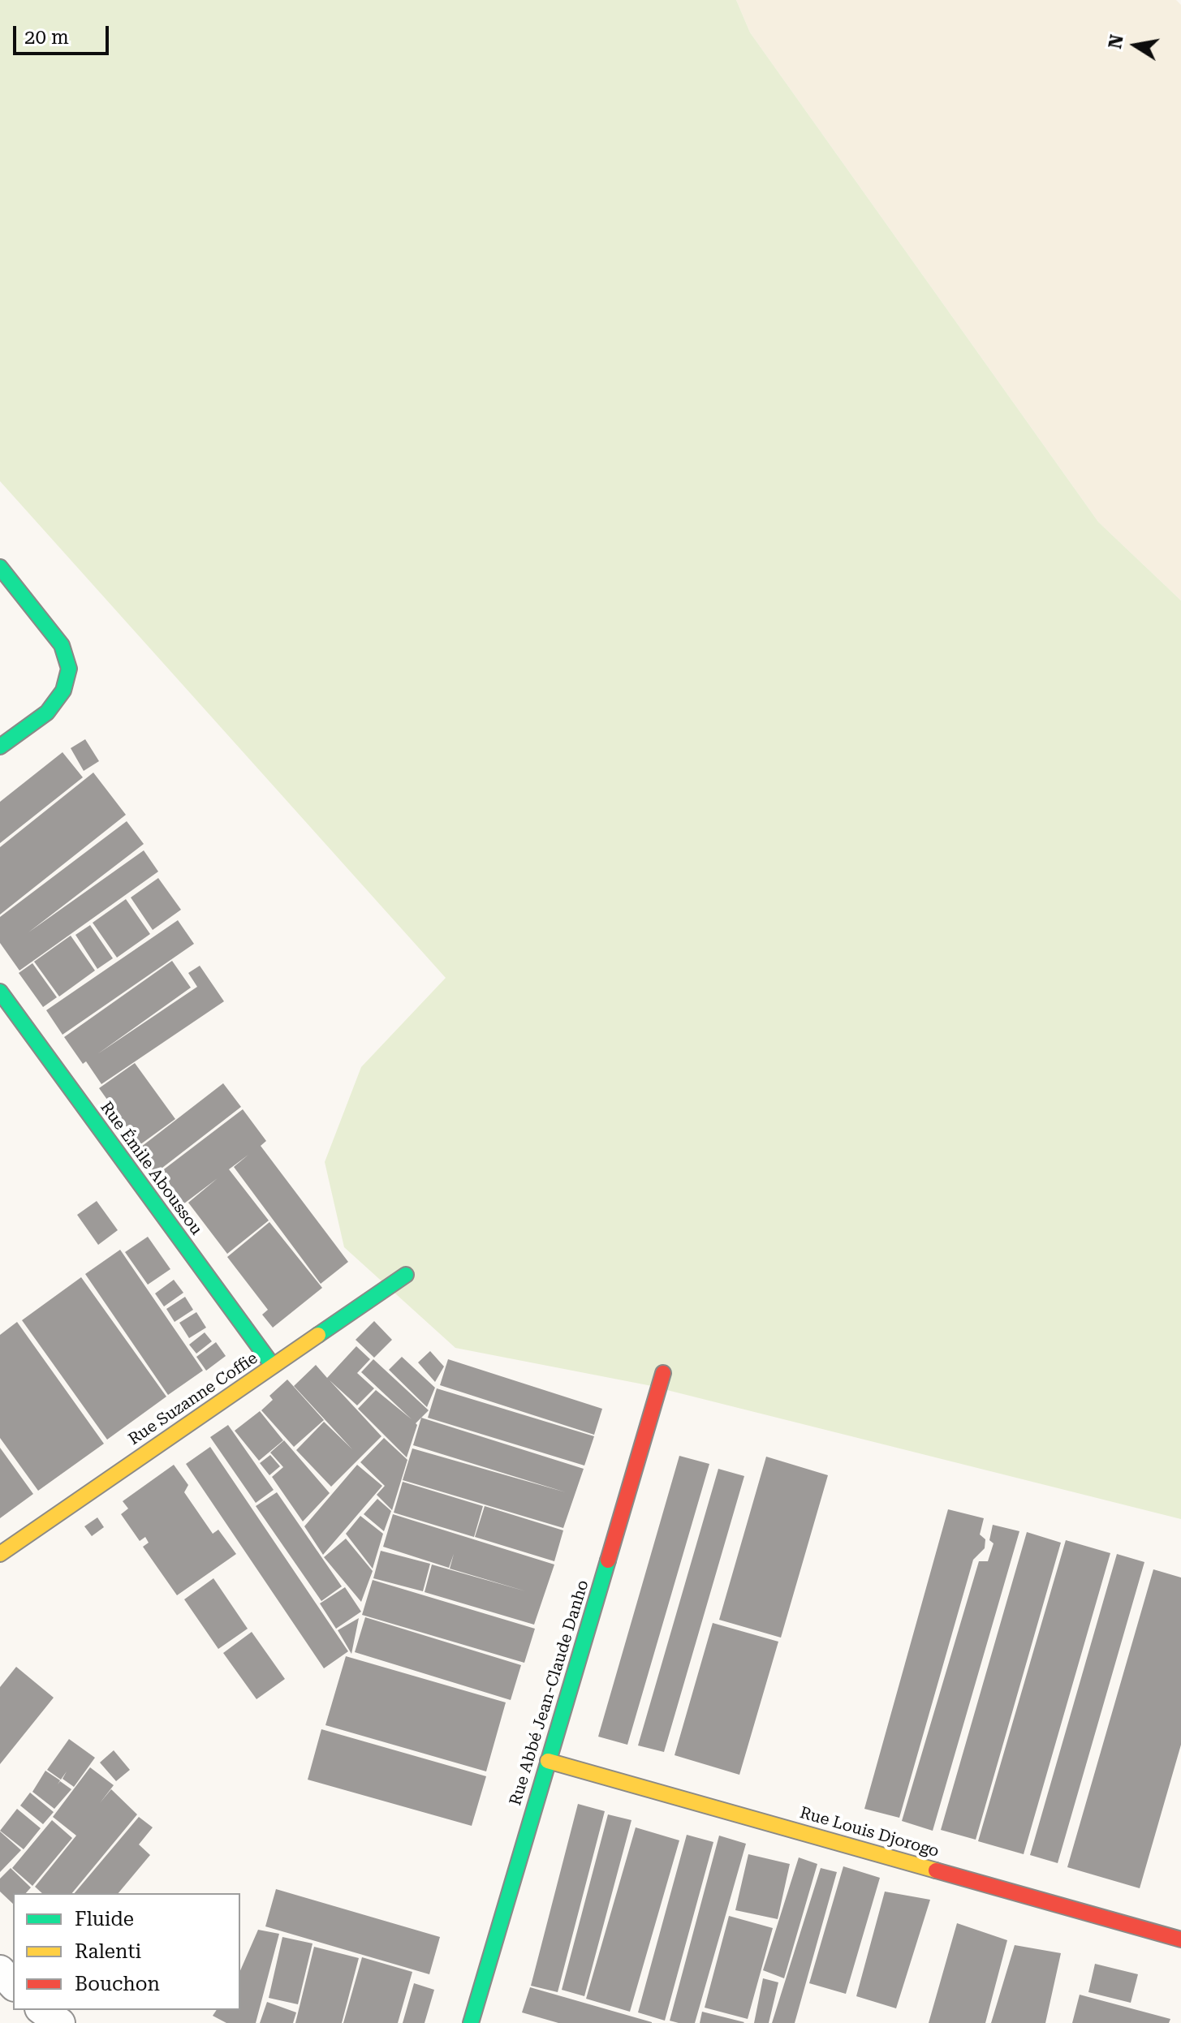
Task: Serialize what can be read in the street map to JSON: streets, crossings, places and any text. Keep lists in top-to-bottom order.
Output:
{
  "streets": {
    "street": [
      "Rue Émile Aboussou",
      "Rue Suzanne Coffie",
      "Rue Abbé Jean-Claude Danho",
      "Rue Louis Djorogo"
    ]
  },
  "crossings": [
    ["Rue Émile Aboussou", "Rue Suzanne Coffie"],
    ["Rue Abbé Jean-Claude Danho", "Rue Louis Djorogo"]
  ],
  "legend": ["Fluide", "Ralenti", "Bouchon"],
  "scale_bar": "20 m",
  "north": "left"
}
